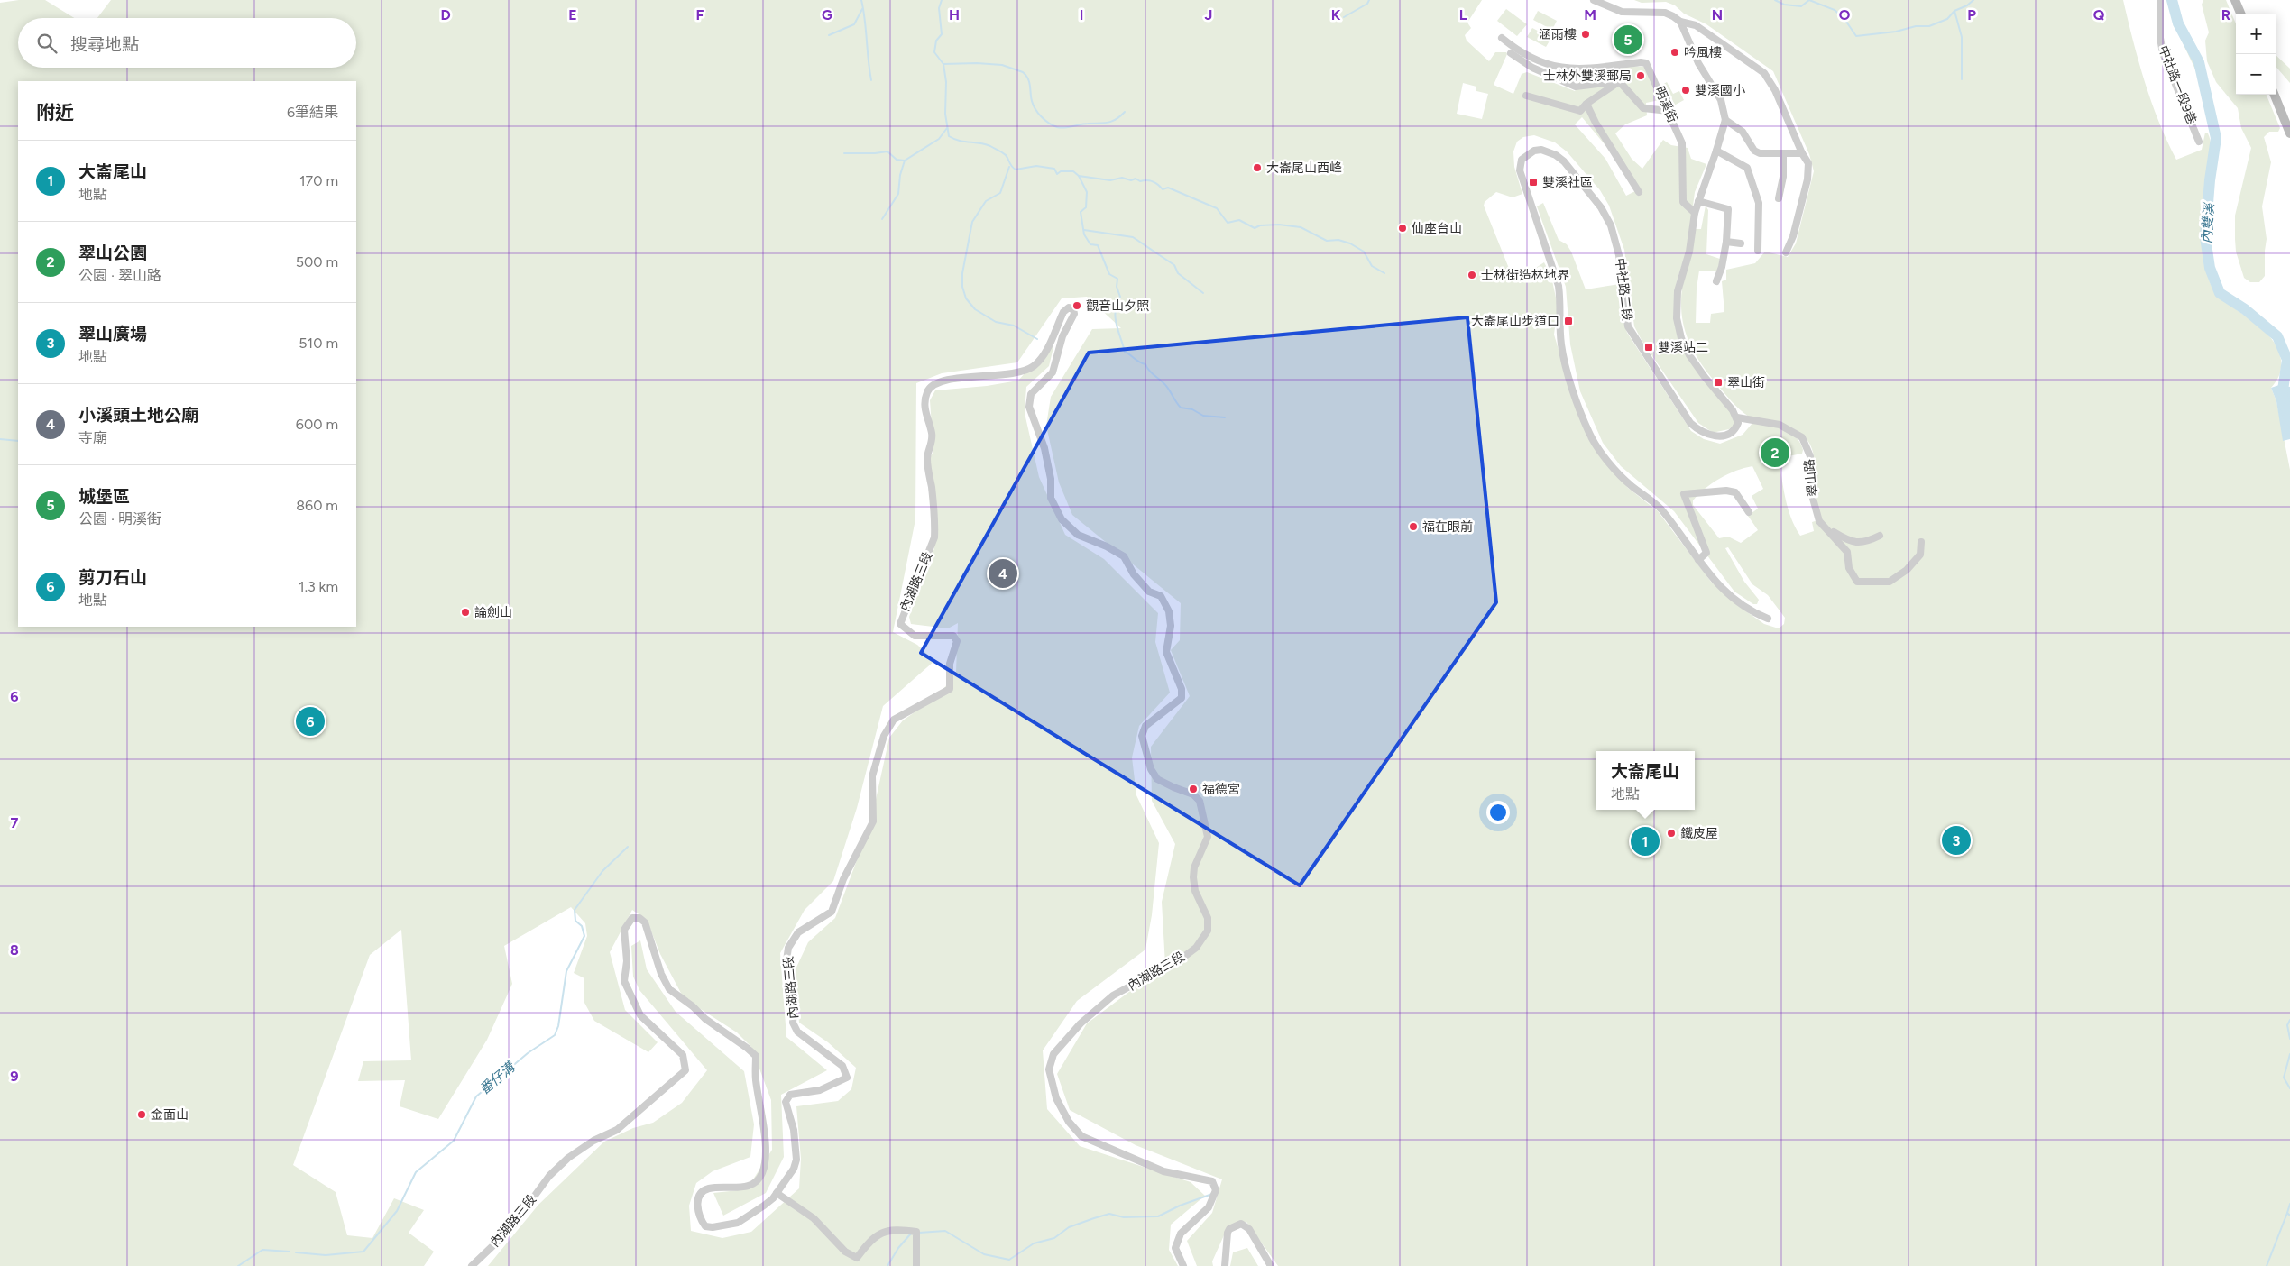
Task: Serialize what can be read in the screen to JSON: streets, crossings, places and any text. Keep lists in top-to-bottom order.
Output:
{
  "streets": {
    "street": [
      "中社路一段9巷",
      "明溪街",
      "中社路二段",
      "翠山路",
      "內湖路三段"
    ]
  },
  "crossings": [
    ["中社路二段", "翠山路"]
  ],
  "water": ["內雙溪", "番仔溝"],
  "places": {
    "other": [
      "涵雨樓",
      "吟風樓",
      "士林外雙溪郵局",
      "雙溪國小",
      "大崙尾山西峰",
      "仙座台山",
      "士林街造林地界",
      "觀音山夕照",
      "福在眼前",
      "論劍山",
      "福德宮",
      "鐵皮屋",
      "金面山"
    ],
    "transit": [
      "雙溪社區",
      "大崙尾山步道口",
      "雙溪站二",
      "翠山街"
    ]
  },
  "page": {
    "map_buttons": ["+", "−"],
    "search": "搜尋地點",
    "pins": [
      "5",
      "2",
      "4",
      "6",
      "3",
      "1"
    ],
    "heading": ["附近", "6筆結果"],
    "list": [
      {
        "mark": "1",
        "name": "大崙尾山",
        "note": "地點",
        "value": "170 m"
      },
      {
        "mark": "2",
        "name": "翠山公園",
        "note": "公園 · 翠山路",
        "value": "500 m"
      },
      {
        "mark": "3",
        "name": "翠山廣場",
        "note": "地點",
        "value": "510 m"
      },
      {
        "mark": "4",
        "name": "小溪頭土地公廟",
        "note": "寺廟",
        "value": "600 m"
      },
      {
        "mark": "5",
        "name": "城堡區",
        "note": "公園 · 明溪街",
        "value": "860 m"
      },
      {
        "mark": "6",
        "name": "剪刀石山",
        "note": "地點",
        "value": "1.3 km"
      }
    ],
    "popup": ["大崙尾山", "地點"]
  },
  "grid": {
    "columns": [
      "D",
      "E",
      "F",
      "G",
      "H",
      "I",
      "J",
      "K",
      "L",
      "M",
      "N",
      "O",
      "P",
      "Q",
      "R"
    ],
    "rows": [
      "6",
      "7",
      "8",
      "9"
    ]
  }
}
